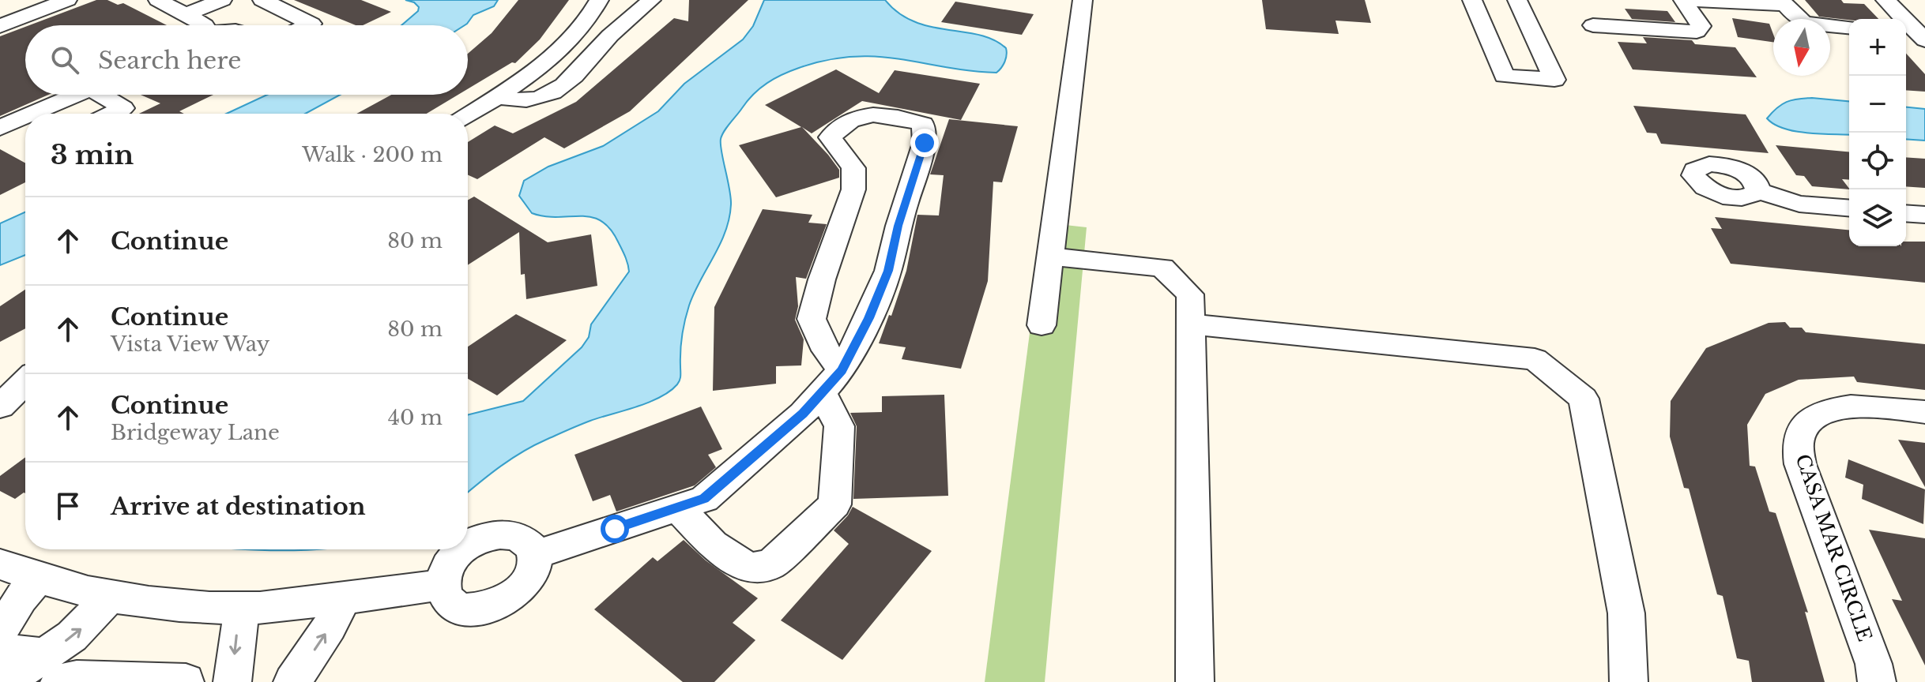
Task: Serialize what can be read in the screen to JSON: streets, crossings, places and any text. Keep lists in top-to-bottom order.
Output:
{
  "streets": {
    "street": ["CASA MAR CIRCLE"]
  },
  "north": "bottom",
  "page": {
    "map_buttons": ["+", "−"],
    "search": "Search here",
    "heading": ["3 min", "Walk · 200 m"],
    "list": [
      ["Continue", "80 m"],
      ["Continue", "Vista View Way", "80 m"],
      ["Continue", "Bridgeway Lane", "40 m"],
      "Arrive at destination"
    ]
  }
}
